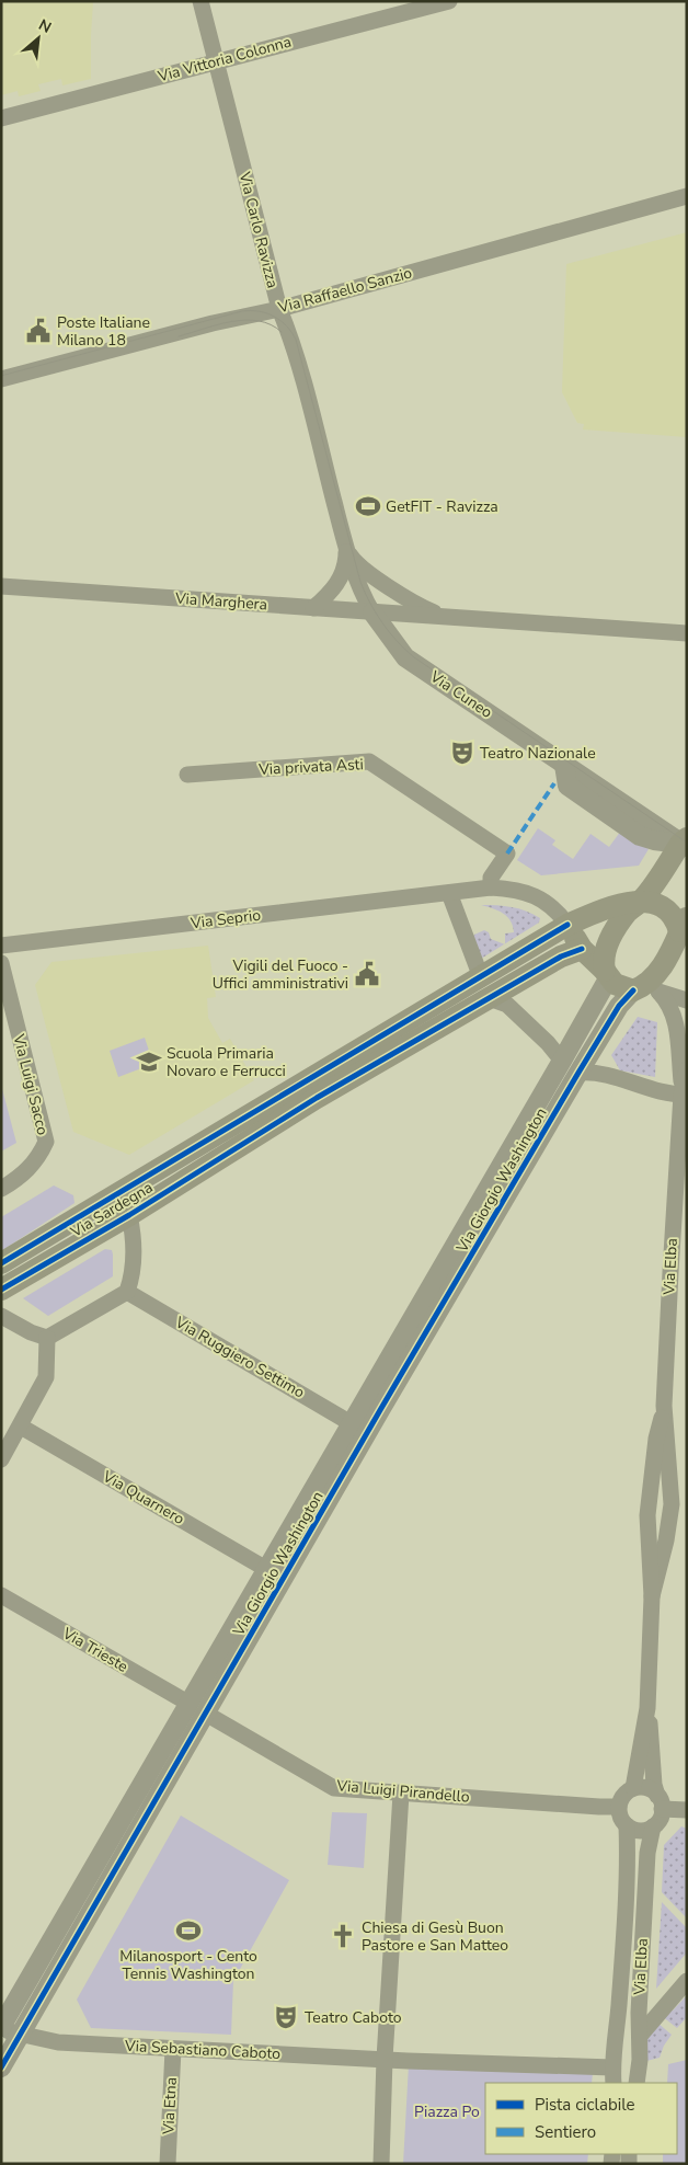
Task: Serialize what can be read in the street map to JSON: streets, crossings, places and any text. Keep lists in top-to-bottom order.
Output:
{
  "streets": {
    "main road": ["Via Sardegna"],
    "street": [
      "Via Vittoria Colonna",
      "Via Carlo Ravizza",
      "Via Raffaello Sanzio",
      "Via Marghera",
      "Via Cuneo",
      "Via privata Asti",
      "Via Seprio",
      "Via Luigi Sacco",
      "Via Giorgio Washington",
      "Via Elba",
      "Via Ruggiero Settimo",
      "Via Quarnero",
      "Via Trieste",
      "Via Luigi Pirandello",
      "Via Sebastiano Caboto",
      "Via Etna"
    ]
  },
  "crossings": [
    ["Via Vittoria Colonna", "Via Carlo Ravizza"],
    ["Via Carlo Ravizza", "Via Raffaello Sanzio"],
    ["Via Carlo Ravizza", "Via Marghera"],
    ["Via Carlo Ravizza", "Via Cuneo"],
    ["Via Marghera", "Via Cuneo"],
    ["Via privata Asti", "Via Seprio"],
    ["Via Seprio", "Via Sardegna"],
    ["Via Giorgio Washington", "Via Sardegna"],
    ["Via Giorgio Washington", "Via Ruggiero Settimo"],
    ["Via Giorgio Washington", "Via Quarnero"],
    ["Via Giorgio Washington", "Via Trieste"],
    ["Via Giorgio Washington", "Via Luigi Pirandello"],
    ["Via Giorgio Washington", "Via Sebastiano Caboto"],
    ["Via Elba", "Via Luigi Pirandello"],
    ["Via Trieste", "Via Luigi Pirandello"],
    ["Via Sebastiano Caboto", "Via Etna"]
  ],
  "parks": ["Piazza Po"],
  "places": {
    "public building": ["Poste Italiane Milano 18", "Vigili del Fuoco - Uffici amministrativi"],
    "sports": ["GetFIT - Ravizza", "Milanosport - Cento Tennis Washington"],
    "theatre": ["Teatro Nazionale", "Teatro Caboto"],
    "school or university": ["Scuola Primaria Novaro e Ferrucci"],
    "church": ["Chiesa di Gesù Buon Pastore e San Matteo"]
  },
  "legend": ["Pista ciclabile", "Sentiero"],
  "north": "top right"
}
